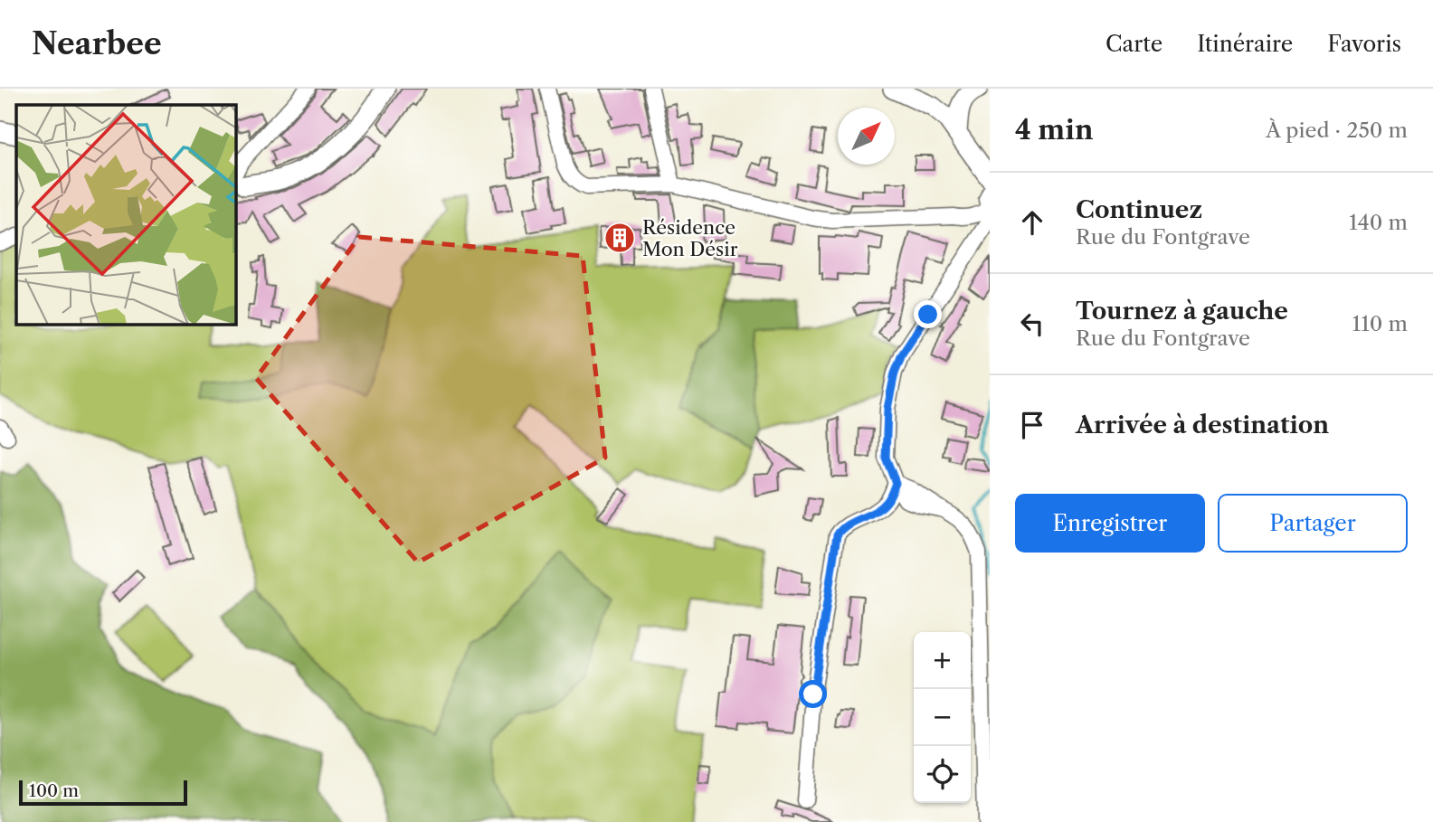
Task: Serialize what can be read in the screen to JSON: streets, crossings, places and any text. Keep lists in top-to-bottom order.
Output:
{
  "places": {
    "building": ["Résidence Mon Désir"]
  },
  "scale_bar": "100 m",
  "north": "top right",
  "page": {
    "header": "Nearbee",
    "nav": ["Carte", "Itinéraire", "Favoris"],
    "heading": ["4 min", "À pied · 250 m"],
    "list": [
      ["Continuez", "Rue du Fontgrave", "140 m"],
      ["Tournez à gauche", "Rue du Fontgrave", "110 m"],
      "Arrivée à destination"
    ],
    "buttons": ["Enregistrer", "Partager"],
    "map_buttons": ["+", "−"],
    "scale": "100 m"
  }
}
